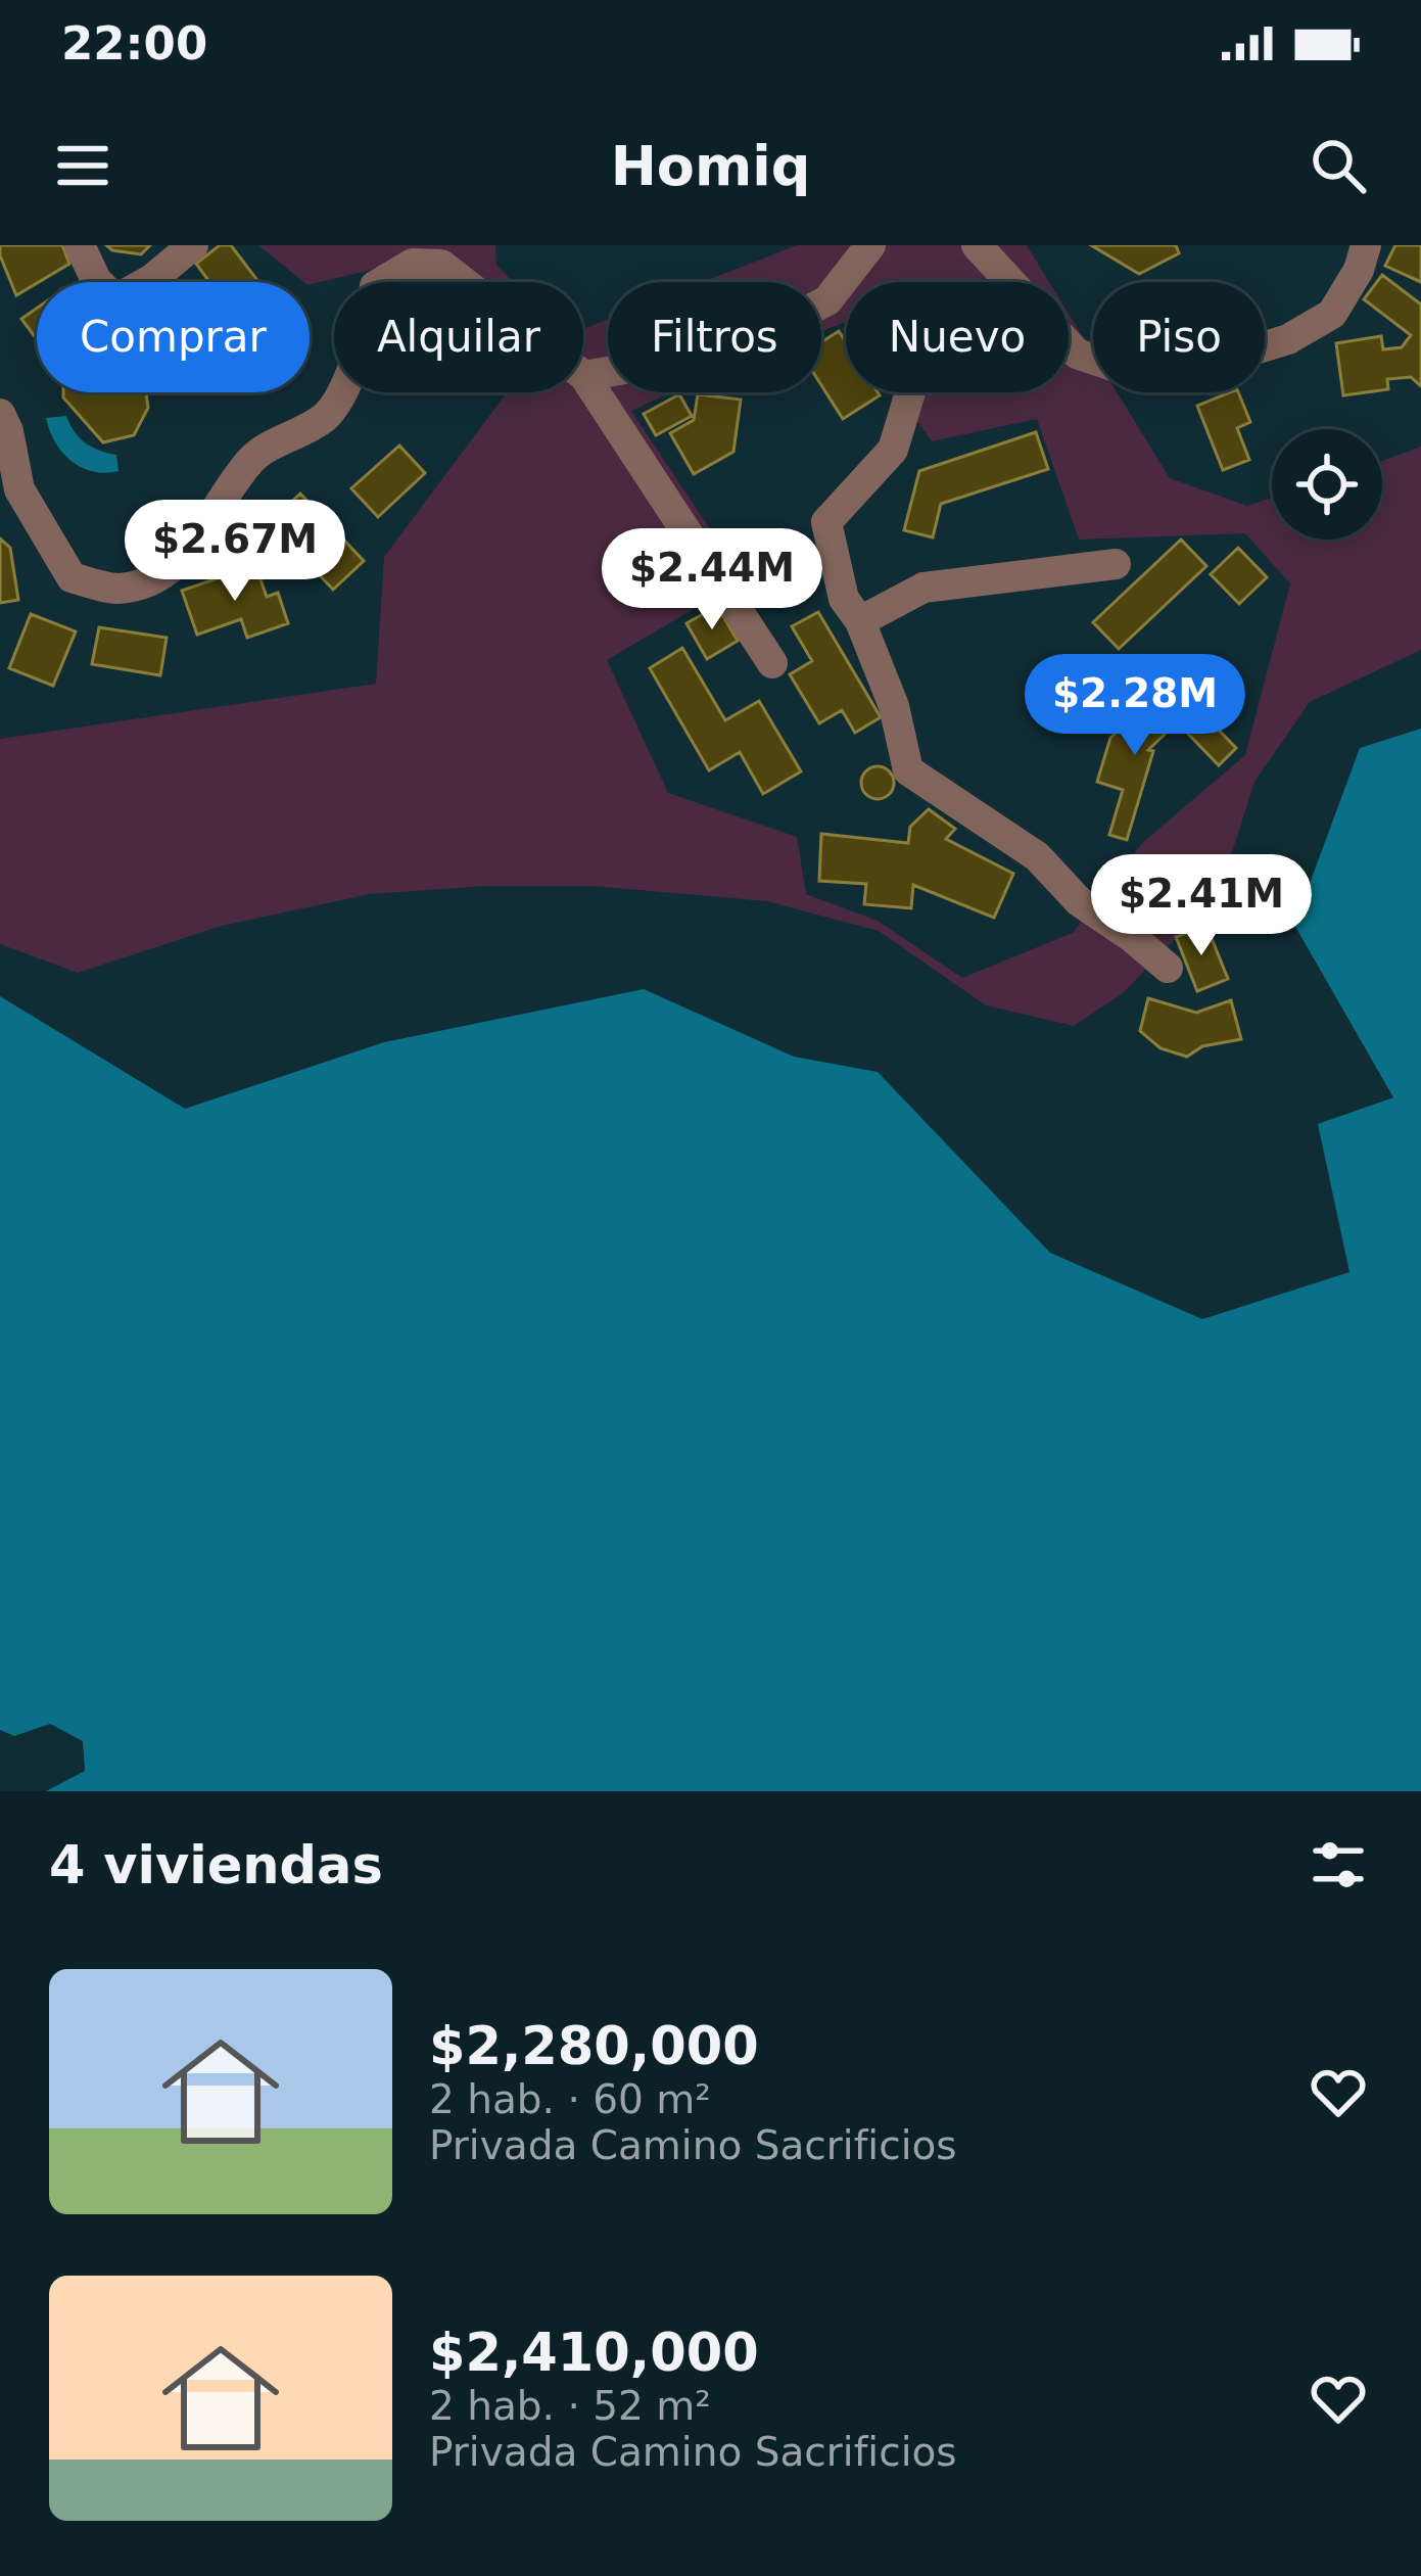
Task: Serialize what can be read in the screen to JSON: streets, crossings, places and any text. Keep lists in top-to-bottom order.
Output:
{
  "page": {
    "status": "22:00",
    "header": "Homiq",
    "chip": [
      "Comprar",
      "Alquilar",
      "Filtros",
      "Nuevo",
      "Piso"
    ],
    "price": [
      "$2.67M",
      "$2.44M",
      "$2.28M",
      "$2.41M"
    ],
    "heading": "4 viviendas",
    "list": [
      {
        "name": "$2,280,000",
        "note": "2 hab. · 60 m² · Privada Camino Sacrificios"
      },
      {
        "name": "$2,410,000",
        "note": "2 hab. · 52 m² · Privada Camino Sacrificios"
      }
    ]
  }
}
